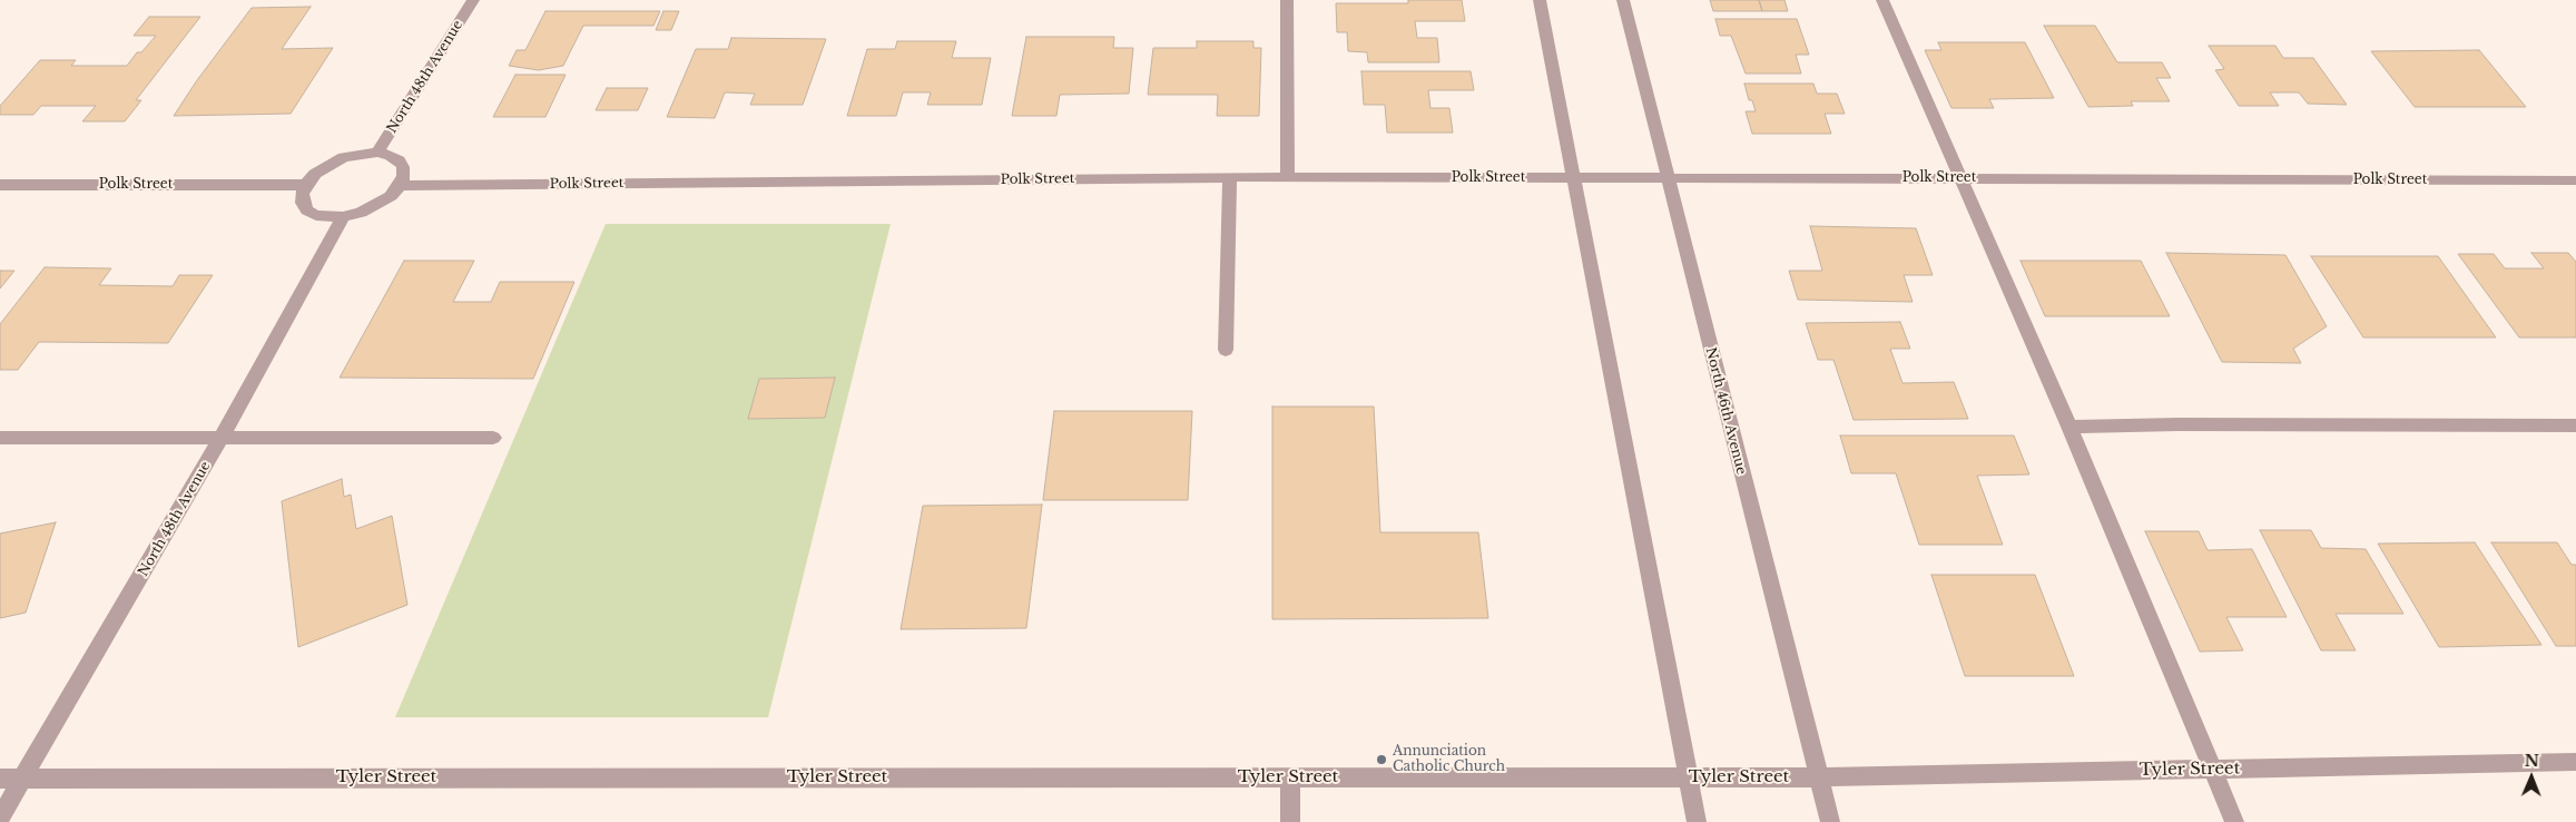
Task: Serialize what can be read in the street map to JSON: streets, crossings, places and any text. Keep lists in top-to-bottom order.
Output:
{
  "streets": {
    "street": [
      "North 48th Avenue",
      "Polk Street",
      "North 46th Avenue",
      "Tyler Street"
    ]
  },
  "crossings": [
    ["North 48th Avenue", "Tyler Street"],
    ["Polk Street", "North 46th Avenue"],
    ["North 46th Avenue", "Tyler Street"]
  ],
  "places": ["Annunciation Catholic Church"],
  "north": "top"
}
